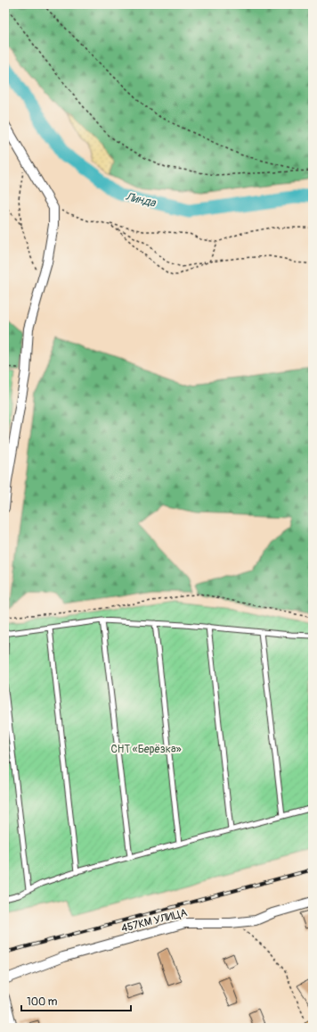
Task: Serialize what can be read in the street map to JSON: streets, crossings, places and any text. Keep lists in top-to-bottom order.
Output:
{
  "streets": {
    "street": ["457КМ УЛИЦА"]
  },
  "water": ["Линда"],
  "parks": ["СНТ «Берёзка»"],
  "scale_bar": "100 m"
}
